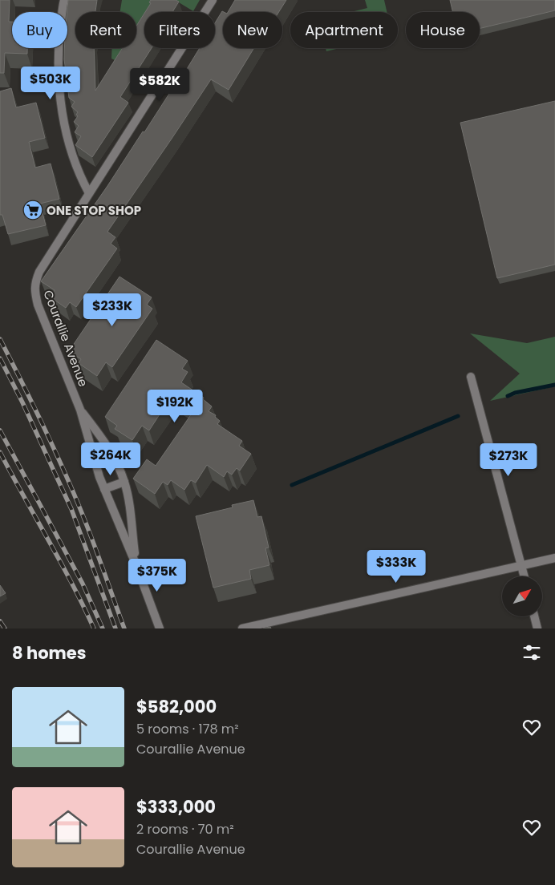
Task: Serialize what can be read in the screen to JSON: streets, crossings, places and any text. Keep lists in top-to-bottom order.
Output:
{
  "streets": {
    "street": ["Courallie Avenue"]
  },
  "places": {
    "supermarket": ["ONE STOP SHOP"]
  },
  "north": "top right",
  "page": {
    "chip": [
      "Buy",
      "Rent",
      "Filters",
      "New",
      "Apartment",
      "House"
    ],
    "price": [
      "$503K",
      "$582K",
      "$233K",
      "$192K",
      "$264K",
      "$273K",
      "$333K",
      "$375K"
    ],
    "heading": "8 homes",
    "list": [
      {
        "name": "$582,000",
        "note": "5 rooms · 178 m² · Courallie Avenue"
      },
      {
        "name": "$333,000",
        "note": "2 rooms · 70 m² · Courallie Avenue"
      }
    ]
  }
}
